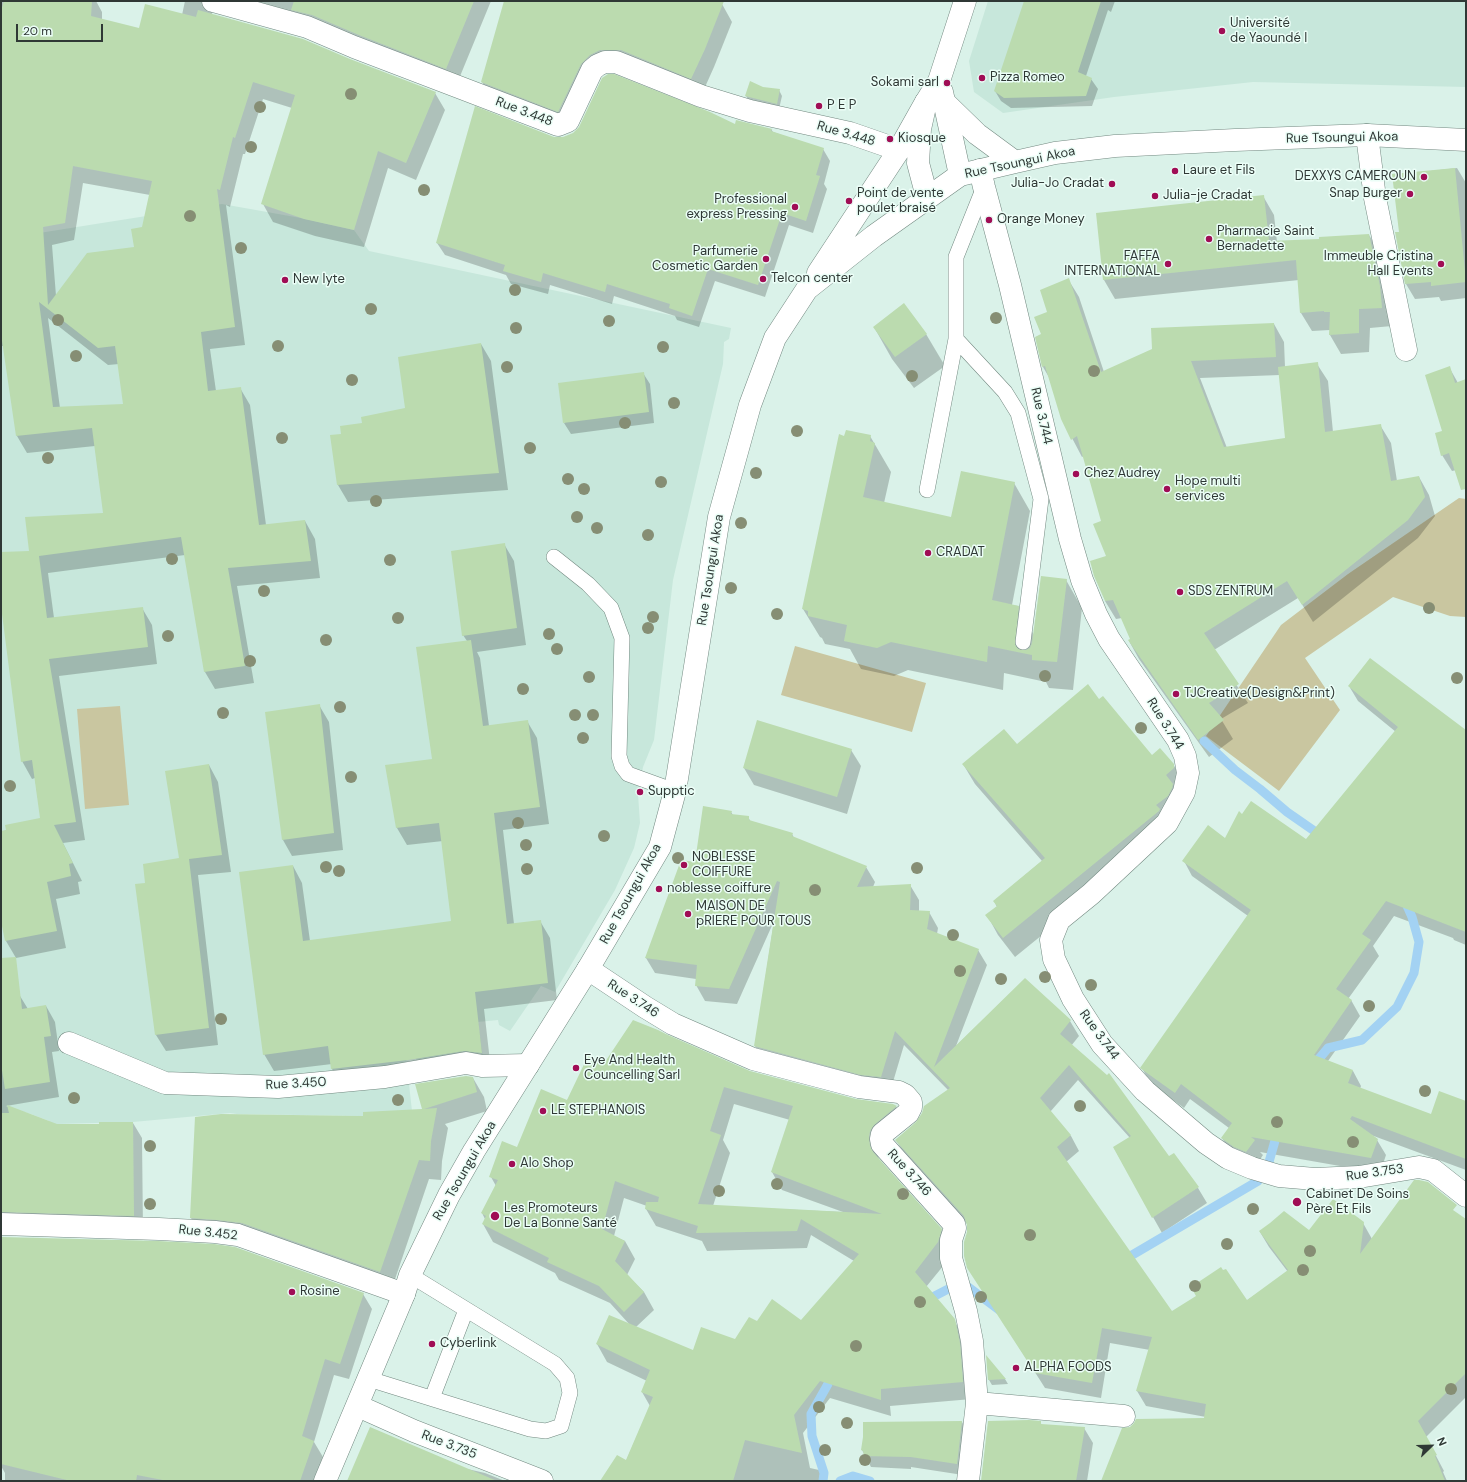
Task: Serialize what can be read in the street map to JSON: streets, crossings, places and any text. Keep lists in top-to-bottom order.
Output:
{
  "streets": {
    "street": [
      "Rue 3.448",
      "Rue Tsoungui Akoa",
      "Rue 3.744",
      "Rue 3.746",
      "Rue 3.450",
      "Rue 3.753",
      "Rue 3.452",
      "Rue 3.735"
    ]
  },
  "crossings": [
    ["Rue Tsoungui Akoa", "Rue 3.744"],
    ["Rue Tsoungui Akoa", "Rue 3.746"],
    ["Rue Tsoungui Akoa", "Rue 3.450"],
    ["Rue Tsoungui Akoa", "Rue 3.452"],
    ["Rue Tsoungui Akoa", "Rue 3.735"],
    ["Rue 3.744", "Rue 3.753"]
  ],
  "places": [
    "Université de Yaoundé I",
    "Pizza Romeo",
    "Sokami sarl",
    "P E P",
    "Kiosque",
    "Laure et Fils",
    "DEXXYS CAMEROUN",
    "Julia-Jo Cradat",
    "Snap Burger",
    "Julia-je Cradat",
    "Point de vente poulet braisé",
    "Professional express Pressing",
    "Orange Money",
    "Pharmacie Saint Bernadette",
    "Parfumerie Cosmetic Garden",
    "FAFFA INTERNATIONAL",
    "Immeuble Cristina Hall Events",
    "Telcon center",
    "New lyte",
    "Chez Audrey",
    "Hope multi services",
    "CRADAT",
    "SDS ZENTRUM",
    "TJCreative(Design&Print)",
    "Supptic",
    "NOBLESSE COIFFURE",
    "noblesse coiffure",
    "MAISON DE pRIERE POUR TOUS",
    "Eye And Health Councelling Sarl",
    "LE STEPHANOIS",
    "Alo Shop",
    "Cabinet De Soins Père Et Fils",
    "Les Promoteurs De La Bonne Santé",
    "Rosine",
    "Cyberlink",
    "ALPHA FOODS"
  ],
  "scale_bar": "20 m",
  "north": "top right"
}
